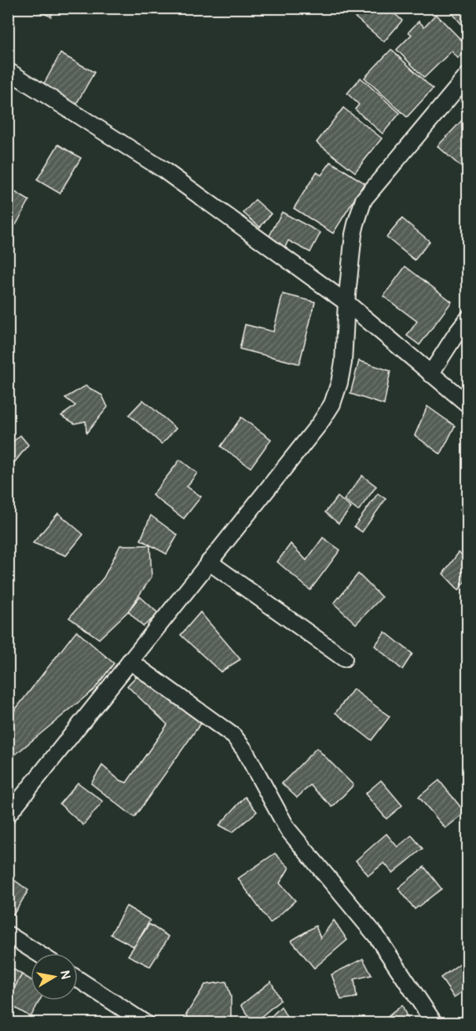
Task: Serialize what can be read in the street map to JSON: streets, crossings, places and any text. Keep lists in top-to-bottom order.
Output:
{
  "north": "right"
}
